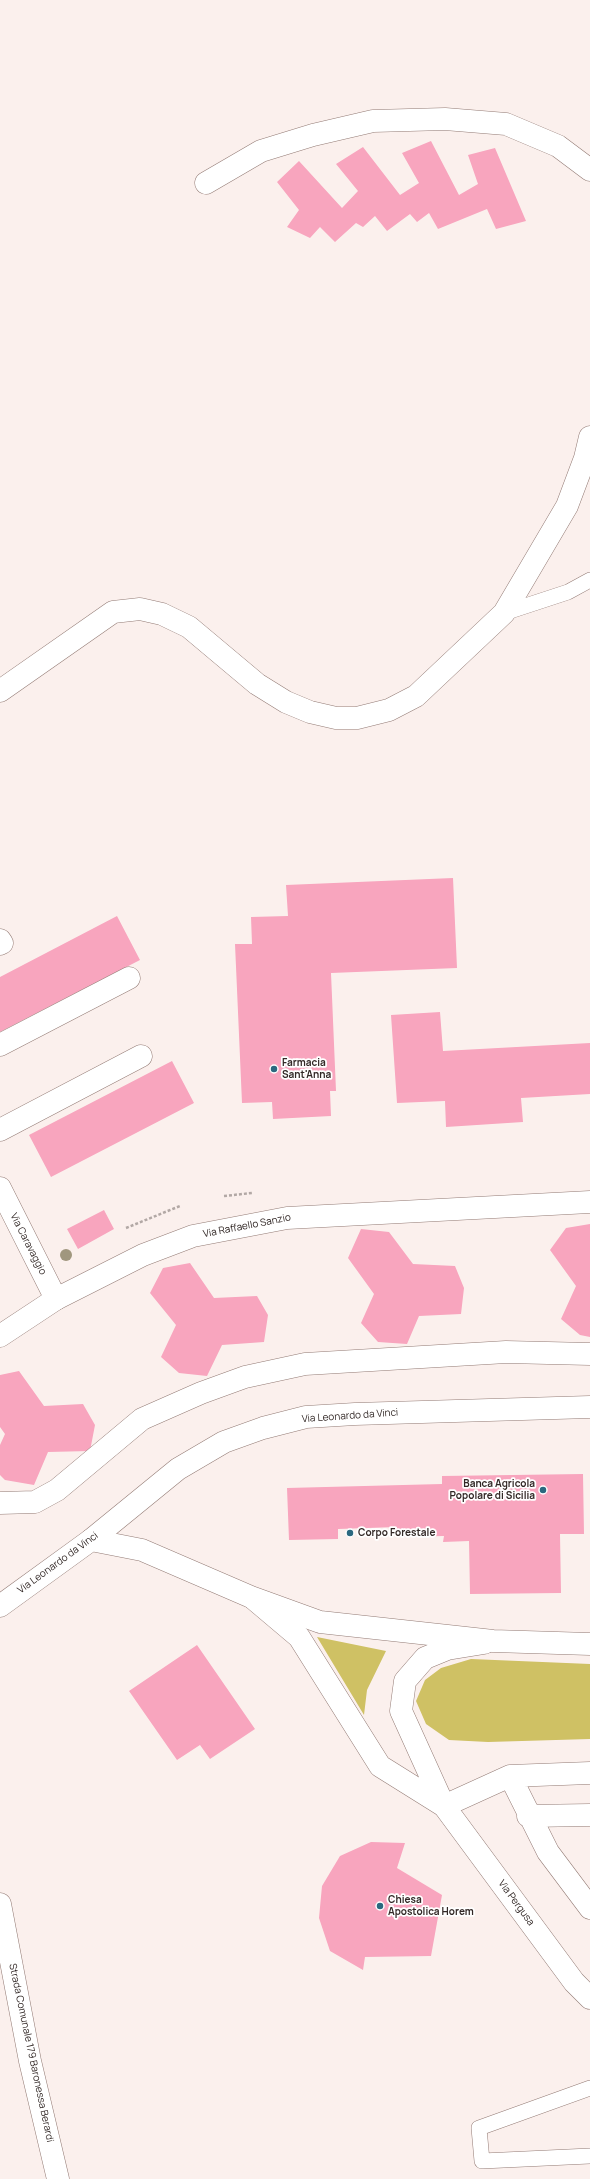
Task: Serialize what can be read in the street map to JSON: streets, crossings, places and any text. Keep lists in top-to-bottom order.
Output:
{
  "streets": {
    "street": [
      "Via Raffaello Sanzio",
      "Via Caravaggio",
      "Via Leonardo da Vinci",
      "Via Pergusa",
      "Strada Comunale 179 Baronessa Berardi"
    ]
  },
  "crossings": [
    ["Via Raffaello Sanzio", "Via Caravaggio"]
  ],
  "places": [
    "Farmacia Sant'Anna",
    "Banca Agricola Popolare di Sicilia",
    "Corpo Forestale",
    "Chiesa Apostolica Horem"
  ]
}
